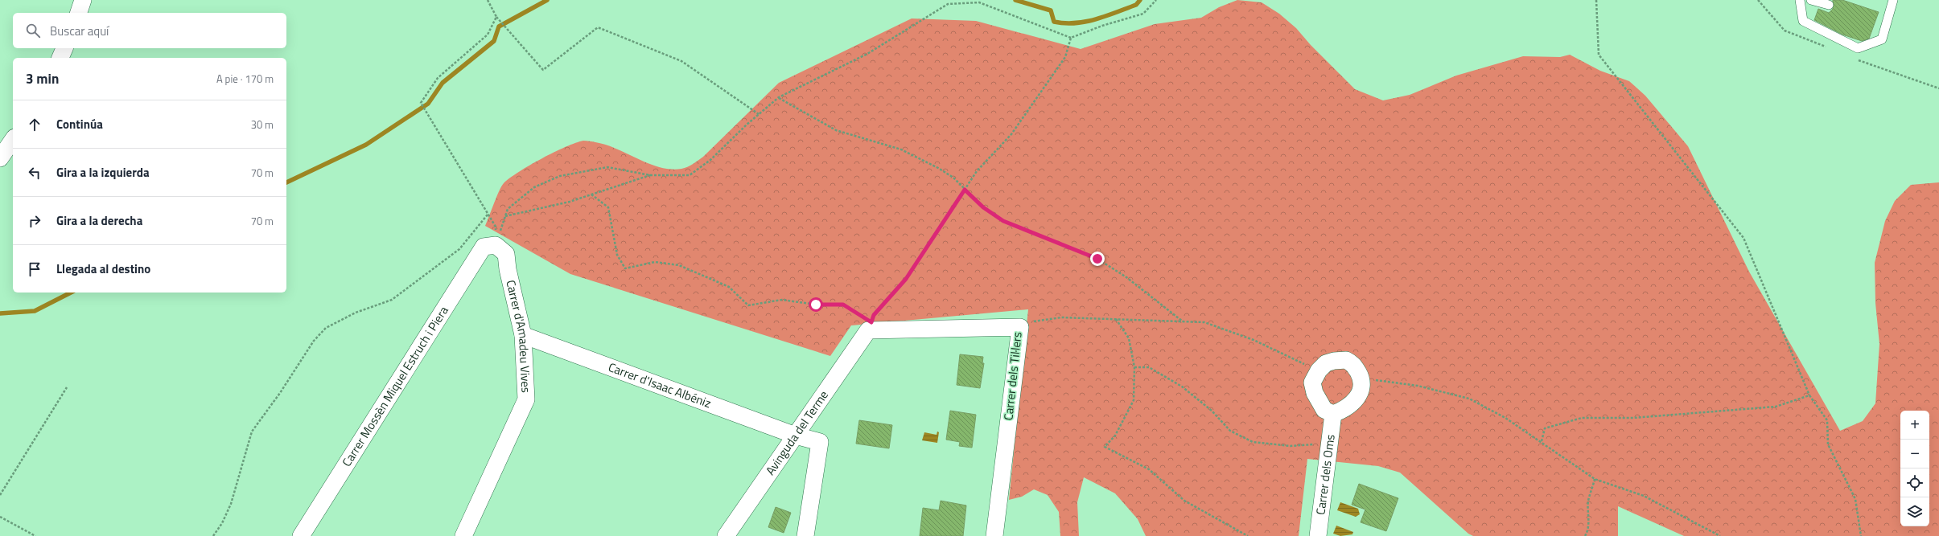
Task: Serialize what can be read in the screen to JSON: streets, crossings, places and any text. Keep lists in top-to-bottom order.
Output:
{
  "streets": {
    "street": [
      "Carrer d'Amadeu Vives",
      "Carrer dels Til·lers",
      "Carrer d'Isaac Albéniz",
      "Carrer Mossèn Miquel Estruch i Piera",
      "Avinguda del Terme",
      "Carrer dels Oms"
    ]
  },
  "crossings": [
    ["Carrer d'Amadeu Vives", "Carrer d'Isaac Albéniz"],
    ["Carrer d'Amadeu Vives", "Carrer Mossèn Miquel Estruch i Piera"],
    ["Carrer dels Til·lers", "Avinguda del Terme"],
    ["Carrer d'Isaac Albéniz", "Avinguda del Terme"]
  ],
  "page": {
    "search": "Buscar aquí",
    "heading": ["3 min", "A pie · 170 m"],
    "list": [
      ["Continúa", "30 m"],
      ["Gira a la izquierda", "70 m"],
      ["Gira a la derecha", "70 m"],
      "Llegada al destino"
    ],
    "map_buttons": ["+", "−"]
  }
}
